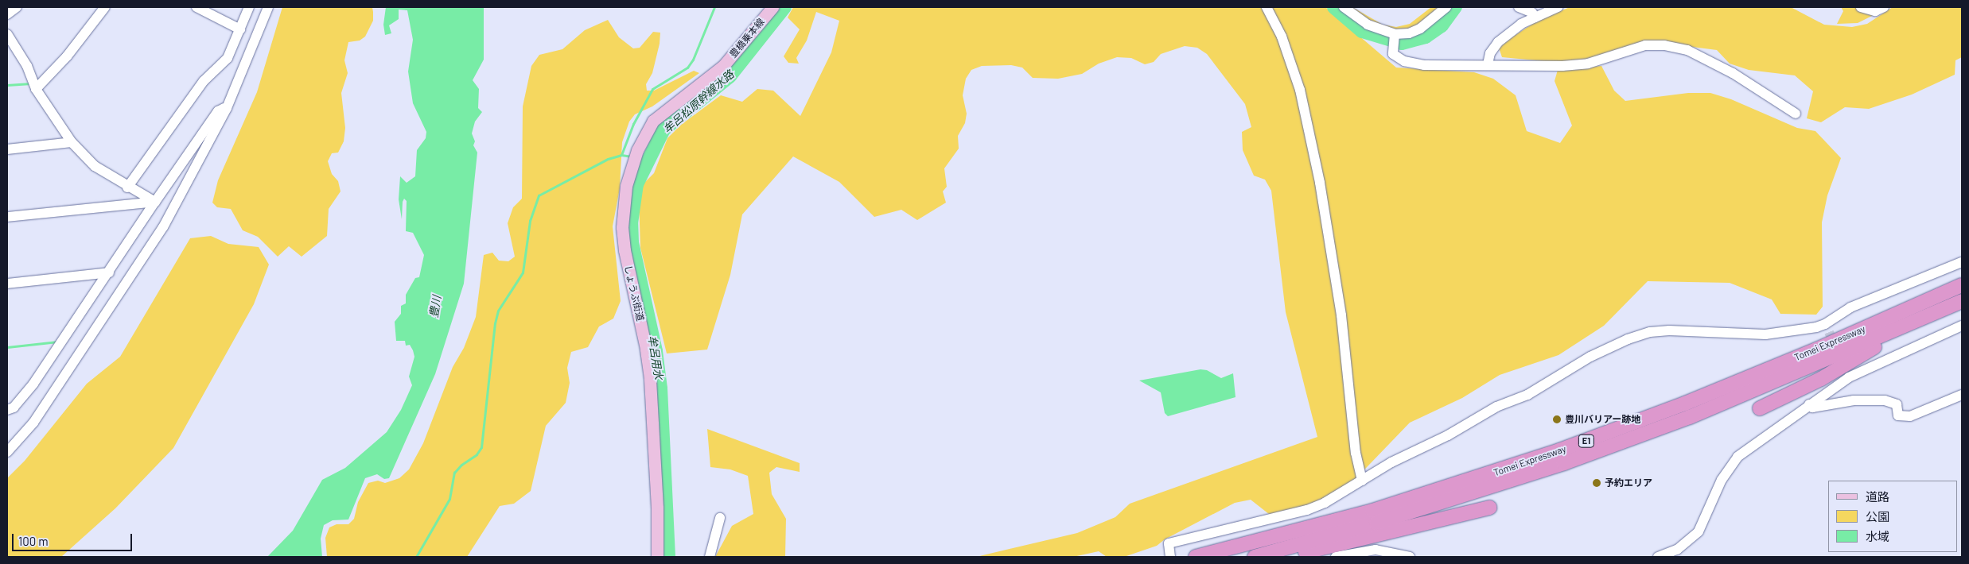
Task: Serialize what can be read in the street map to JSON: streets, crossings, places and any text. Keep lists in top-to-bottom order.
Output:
{
  "streets": {
    "highway": ["Tomei Expressway", "E1"],
    "main road": ["豊橋乗本線", "しょうぶ街道"]
  },
  "crossings": [
    ["豊橋乗本線", "しょうぶ街道"]
  ],
  "water": ["牟呂松原幹線水路", "豊川", "牟呂用水"],
  "places": ["豊川バリアー跡地", "予約エリア"],
  "legend": ["道路", "公園", "水域"],
  "scale_bar": "100 m"
}
